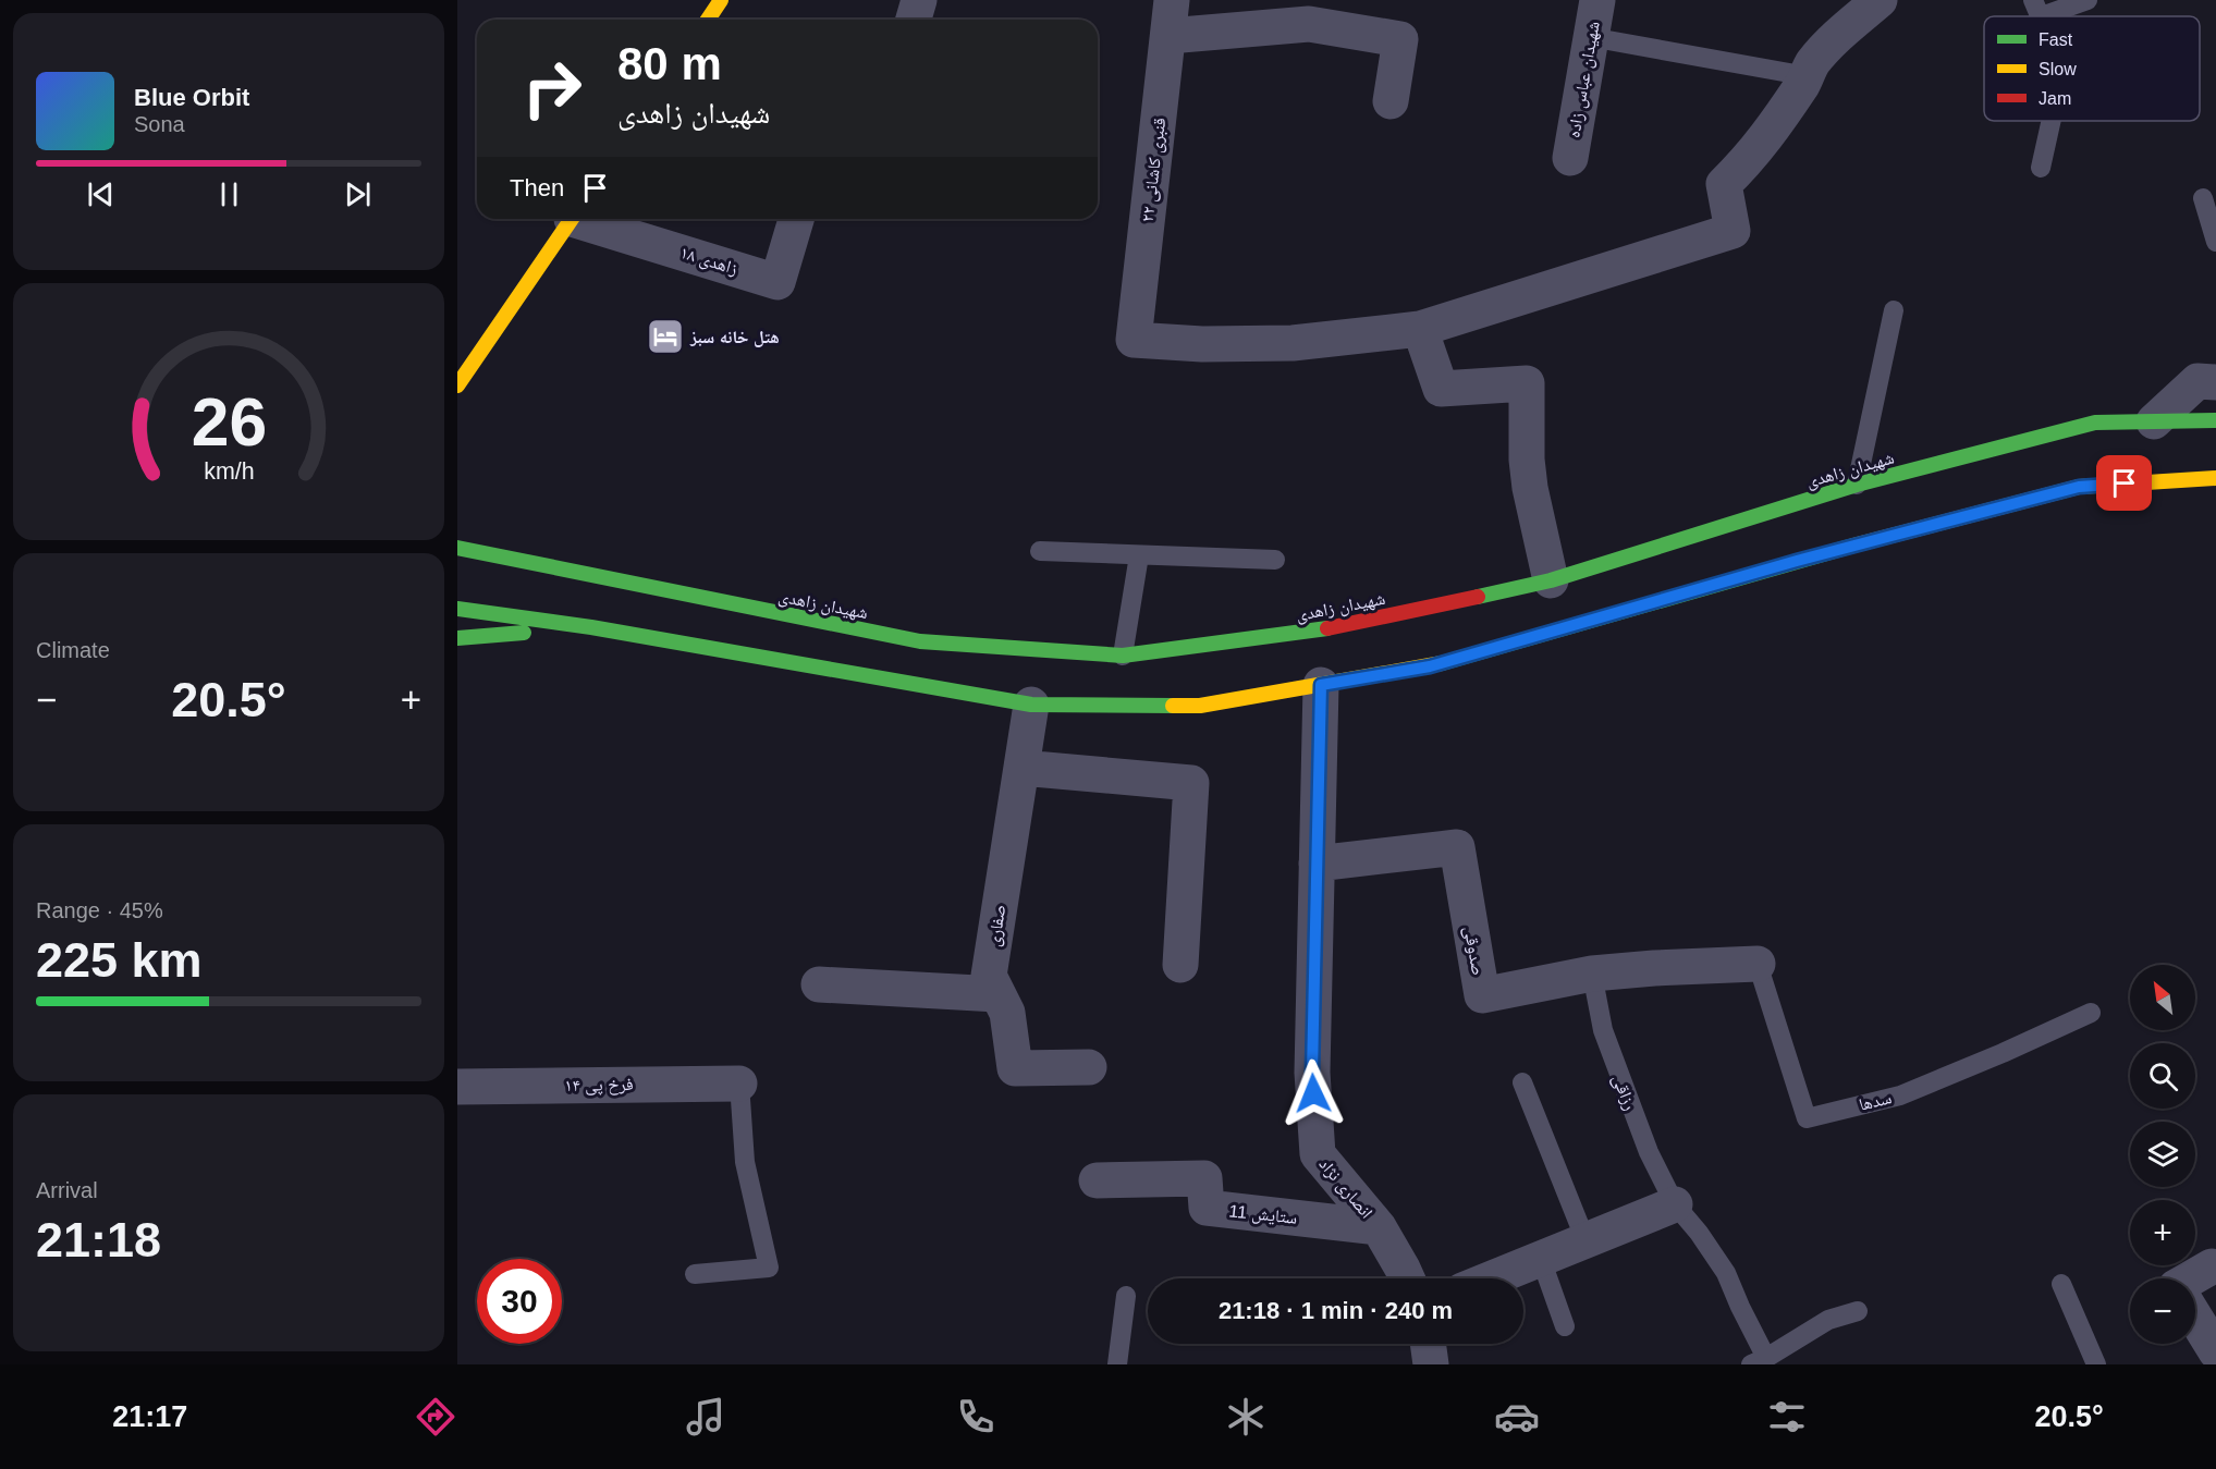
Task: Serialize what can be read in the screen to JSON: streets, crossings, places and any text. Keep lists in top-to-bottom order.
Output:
{
  "streets": {
    "main road": ["شهیدان زاهدی"],
    "street": [
      "شهیدان عباس زاده",
      "قنبری کاشانی ۲۲",
      "زاهدی ۱۸",
      "صفاری",
      "صدوقی",
      "فرخ پی ۱۴",
      "انصاری نژاد",
      "ستایش 11"
    ],
    "lane": ["رزاقی", "سدها"]
  },
  "crossings": [
    ["صدوقی", "رزاقی"],
    ["صدوقی", "سدها"],
    ["صدوقی", "انصاری نژاد"],
    ["انصاری نژاد", "ستایش 11"]
  ],
  "places": {
    "hotel": ["هتل خانه سبز"]
  },
  "legend": ["Fast", "Slow", "Jam"],
  "north": "top left",
  "page": {
    "turn": ["80 m", "شهیدان زاهدی"],
    "song": ["Blue Orbit", "Sona"],
    "then": "Then",
    "tile": [
      "Climate",
      ["Range · 45%", "225 km"],
      ["Arrival", "21:18"]
    ],
    "heat": ["−", "20.5°", "+"],
    "map_buttons": ["+", "−"],
    "limit": "30",
    "trip": "21:18 · 1 min · 240 m",
    "tabs": ["21:17", "20.5°"],
    "gauge": ["26", "km/h"]
  }
}
